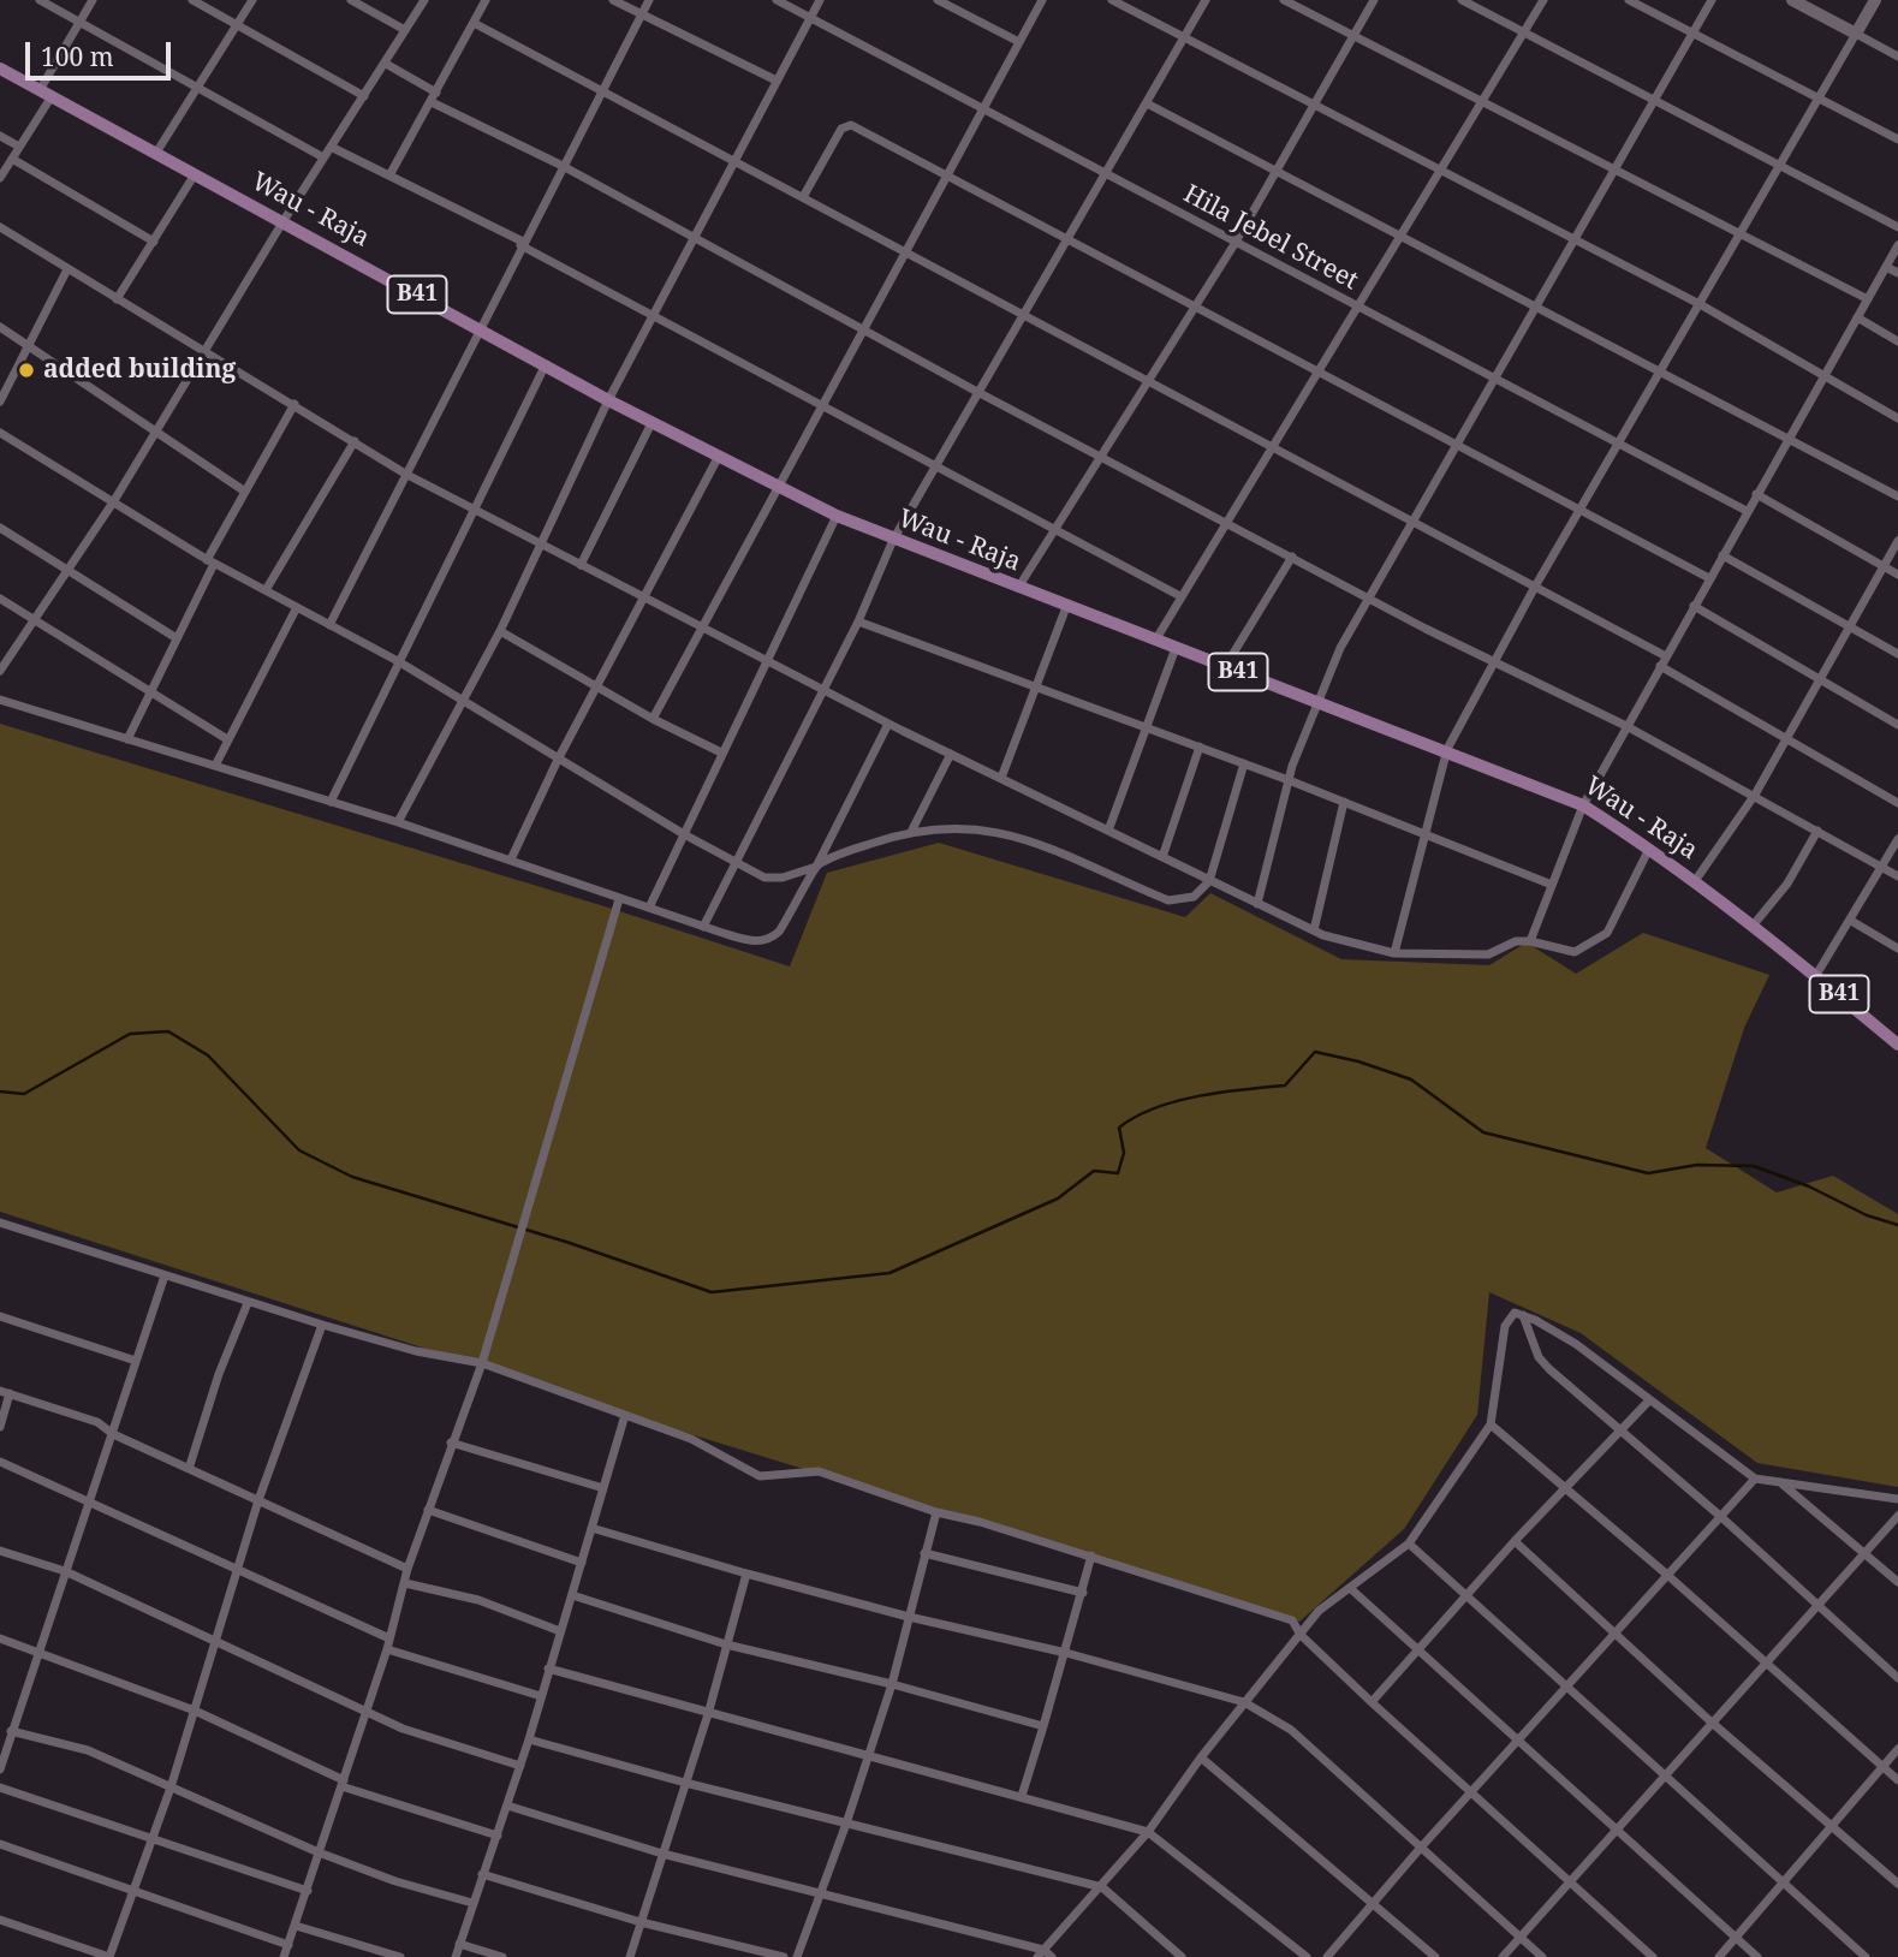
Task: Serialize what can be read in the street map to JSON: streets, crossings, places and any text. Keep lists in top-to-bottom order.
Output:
{
  "streets": {
    "main road": ["Wau - Raja", "B41"],
    "street": ["Hila Jebel Street"]
  },
  "places": ["added building"],
  "scale_bar": "100 m"
}
